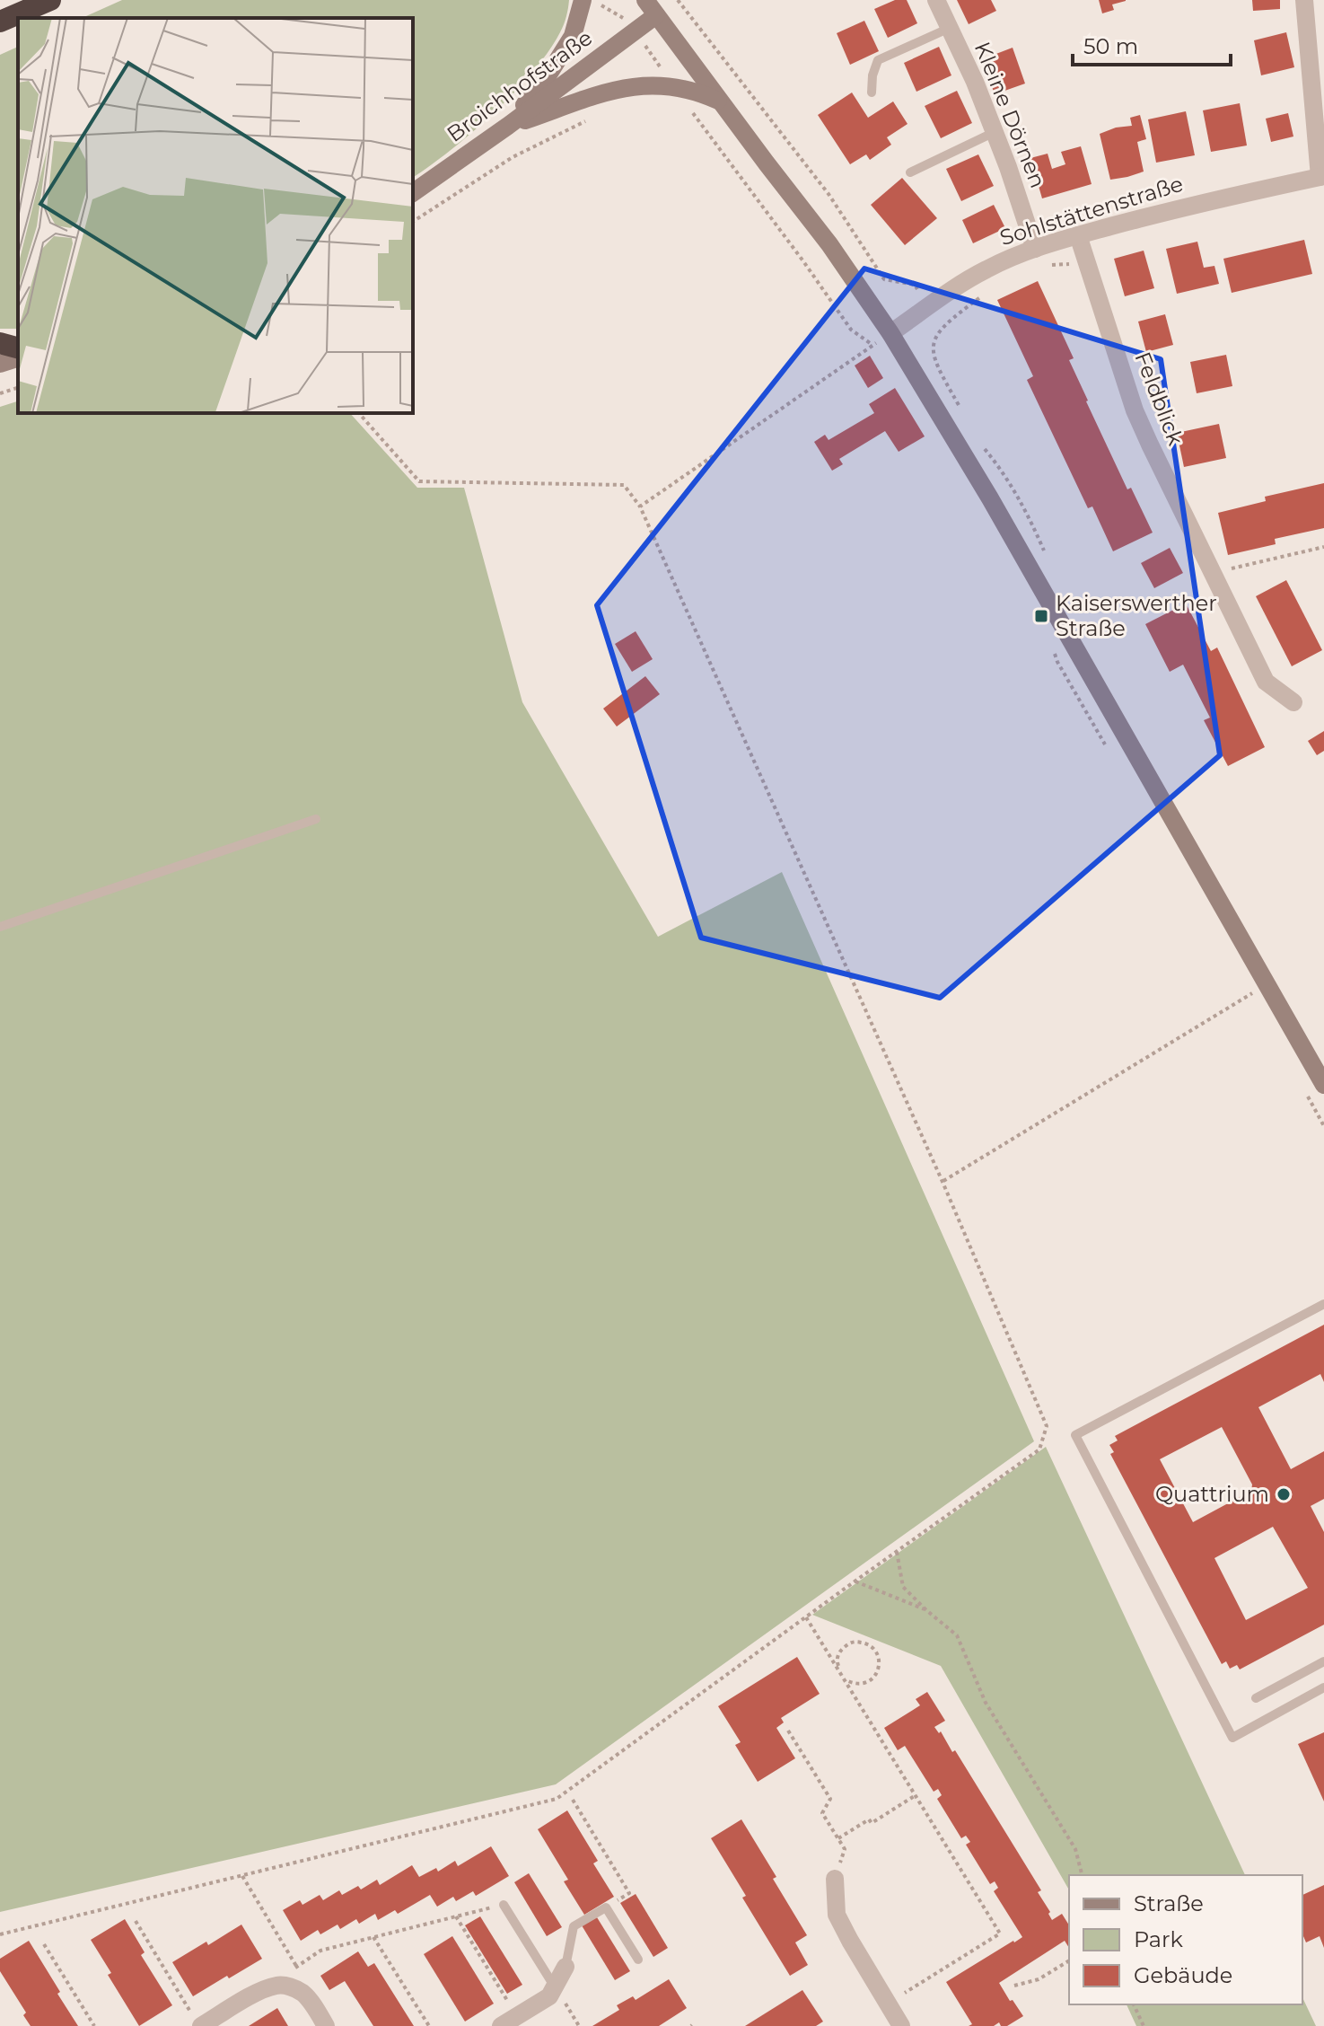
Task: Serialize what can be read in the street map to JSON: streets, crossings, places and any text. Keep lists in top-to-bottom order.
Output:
{
  "streets": {
    "main road": ["Broichhofstraße"],
    "street": ["Kleine Dörnen", "Sohlstättenstraße", "Feldblick"]
  },
  "crossings": [
    ["Kleine Dörnen", "Sohlstättenstraße"],
    ["Sohlstättenstraße", "Feldblick"]
  ],
  "places": {
    "transit": ["Kaiserswerther Straße"],
    "other": ["Quattrium"]
  },
  "legend": ["Straße", "Park", "Gebäude"],
  "scale_bar": "50 m"
}
